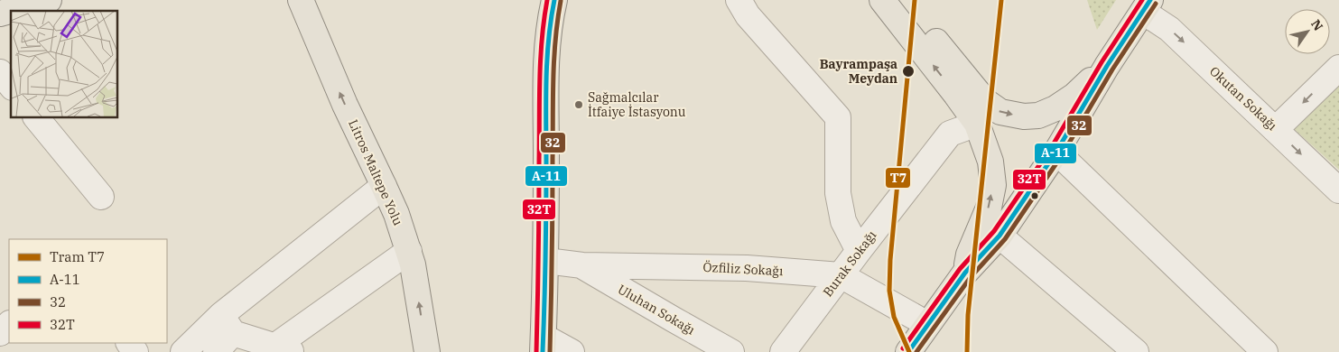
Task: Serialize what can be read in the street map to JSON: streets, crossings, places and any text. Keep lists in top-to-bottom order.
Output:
{
  "streets": {
    "main road": ["Litros Maltepe Yolu"],
    "street": [
      "Okutan Sokağı",
      "Burak Sokağı",
      "Özfiliz Sokağı",
      "Uluhan Sokağı"
    ]
  },
  "crossings": [
    ["Burak Sokağı", "Özfiliz Sokağı"],
    ["Özfiliz Sokağı", "Uluhan Sokağı"]
  ],
  "places": ["Bayrampaşa Meydan", "Sağmalcılar İtfaiye İstasyonu"],
  "lines": [
    "tram line T7",
    "transit line A-11",
    "transit line 32T",
    "transit line 32"
  ],
  "legend": [
    "Tram T7",
    "A-11",
    "32",
    "32T"
  ],
  "north": "top right"
}
